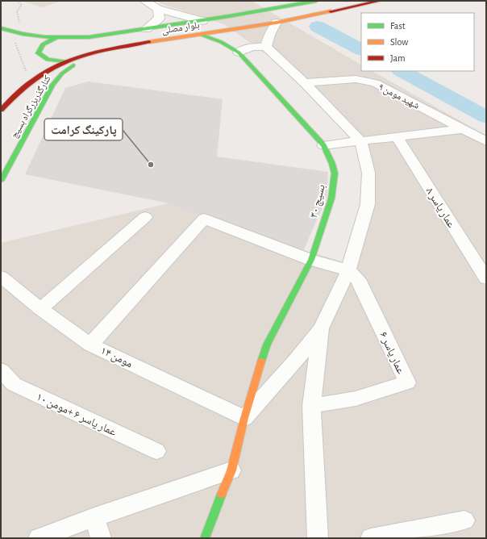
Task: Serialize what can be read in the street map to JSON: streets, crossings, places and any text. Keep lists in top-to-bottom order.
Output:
{
  "streets": {
    "main road": ["بلوار مصلی", "کنارگذربزرگراه بسیج", "بسیج ۳۰"],
    "street": [
      "شهید مومن ۹",
      "عمار یاسر ۸",
      "عمار یاسر ۶",
      "مومن ۱۴",
      "عمار یاسر ۶ +مومن ۱۰"
    ]
  },
  "crossings": [
    ["بلوار مصلی", "کنارگذربزرگراه بسیج"],
    ["بلوار مصلی", "بسیج ۳۰"],
    ["بسیج ۳۰", "مومن ۱۴"]
  ],
  "places": ["پارکینگ کرامت"],
  "legend": ["Fast", "Slow", "Jam"]
}
